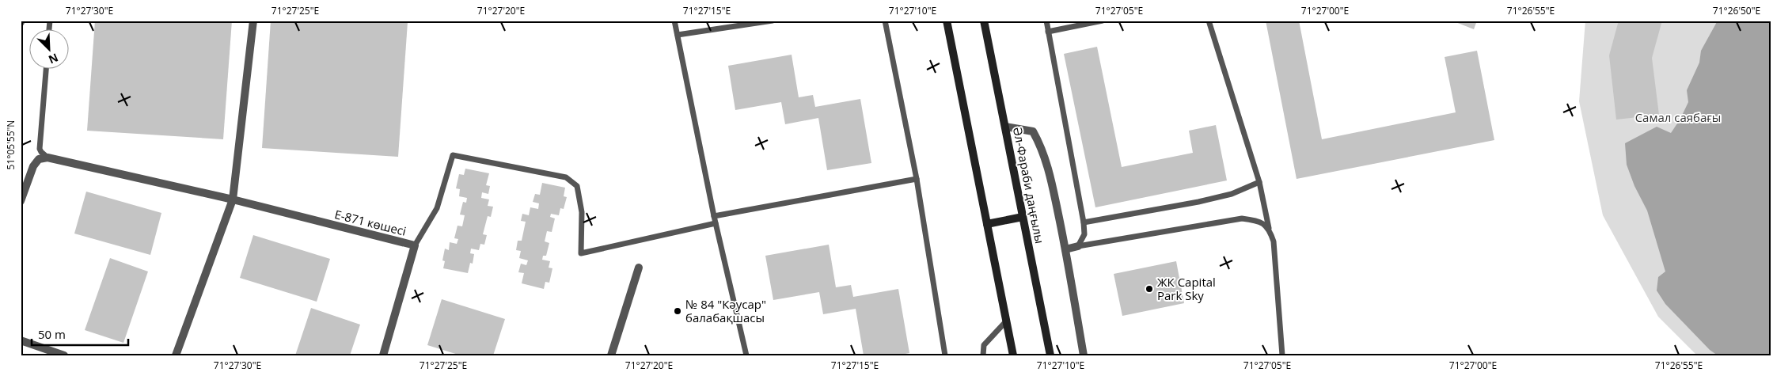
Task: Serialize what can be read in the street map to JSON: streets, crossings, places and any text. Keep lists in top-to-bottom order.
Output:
{
  "streets": {
    "main road": ["Әл-Фараби даңғылы"],
    "street": ["Е-871 көшесі"]
  },
  "parks": ["Самал саябағы"],
  "places": ["ЖК Capital Park Sky", "№ 84 \"Кәусар\" балабақшасы"],
  "scale_bar": "50 m",
  "north": "bottom right",
  "coordinates": [
    "71°27'30\"E",
    "71°27'25\"E",
    "71°27'20\"E",
    "71°27'15\"E",
    "71°27'10\"E",
    "71°27'05\"E",
    "71°27'00\"E",
    "71°26'55\"E",
    "71°26'50\"E",
    "51°05'55\"N"
  ]
}
